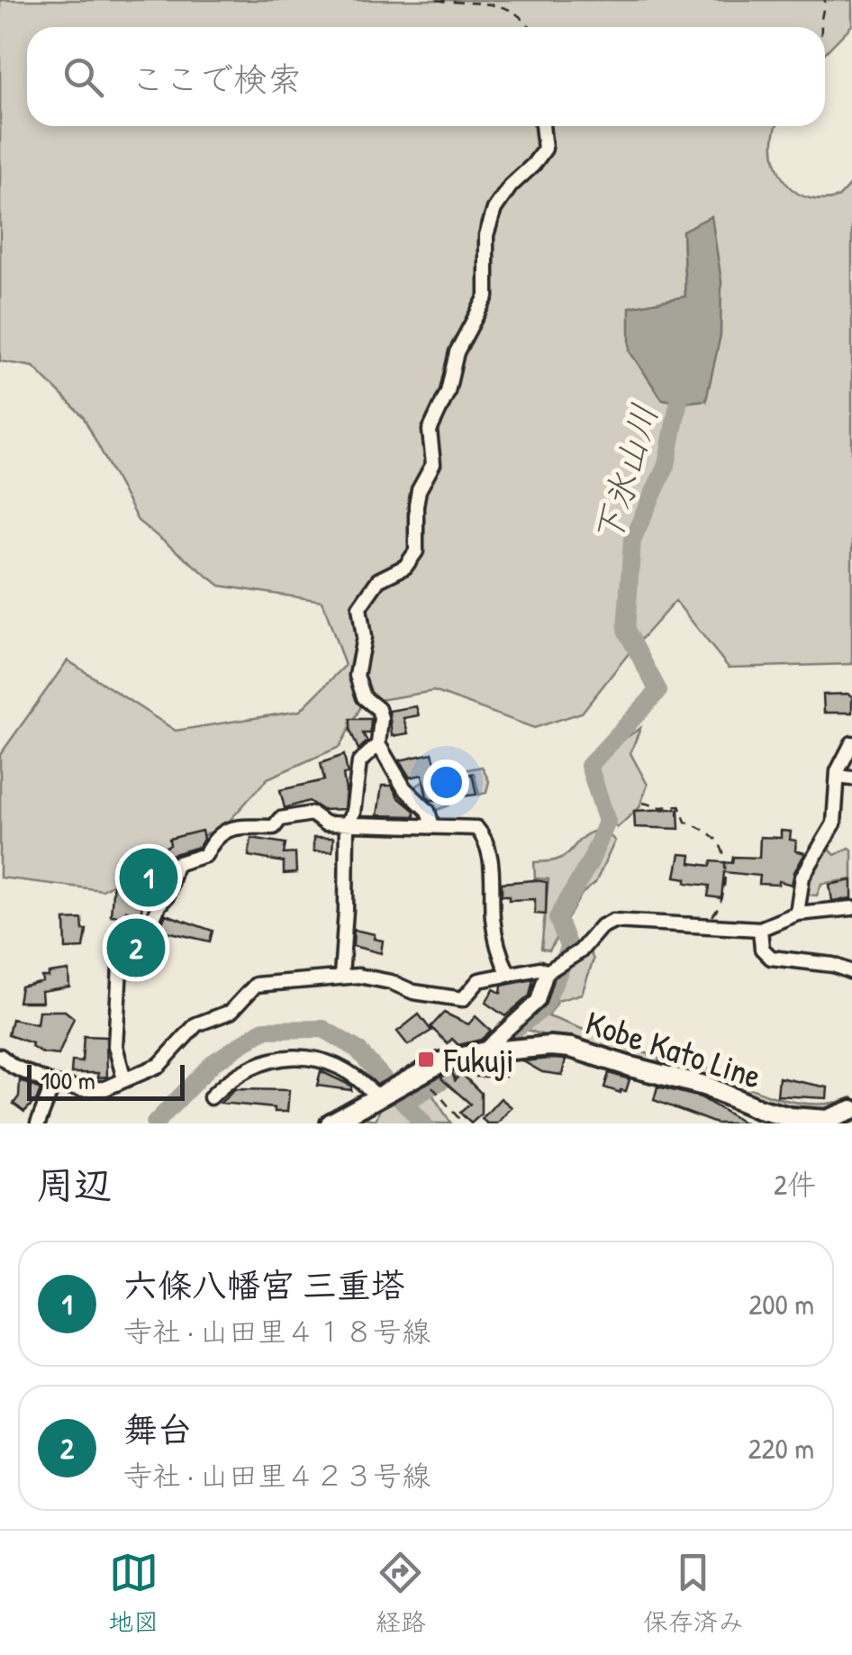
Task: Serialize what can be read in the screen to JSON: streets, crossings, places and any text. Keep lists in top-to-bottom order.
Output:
{
  "streets": {
    "street": ["Kobe Kato Line"]
  },
  "water": ["下氷山川"],
  "places": {
    "transit": ["Fukuji"]
  },
  "scale_bar": "100 m",
  "page": {
    "search": "ここで検索",
    "pins": ["1", "2"],
    "scale": "100 m",
    "heading": ["周辺", "2件"],
    "list": [
      {
        "mark": "1",
        "name": "六條八幡宮 三重塔",
        "note": "寺社 · 山田里４１８号線",
        "value": "200 m"
      },
      {
        "mark": "2",
        "name": "舞台",
        "note": "寺社 · 山田里４２３号線",
        "value": "220 m"
      }
    ],
    "nav": ["地図", "経路", "保存済み"]
  }
}
